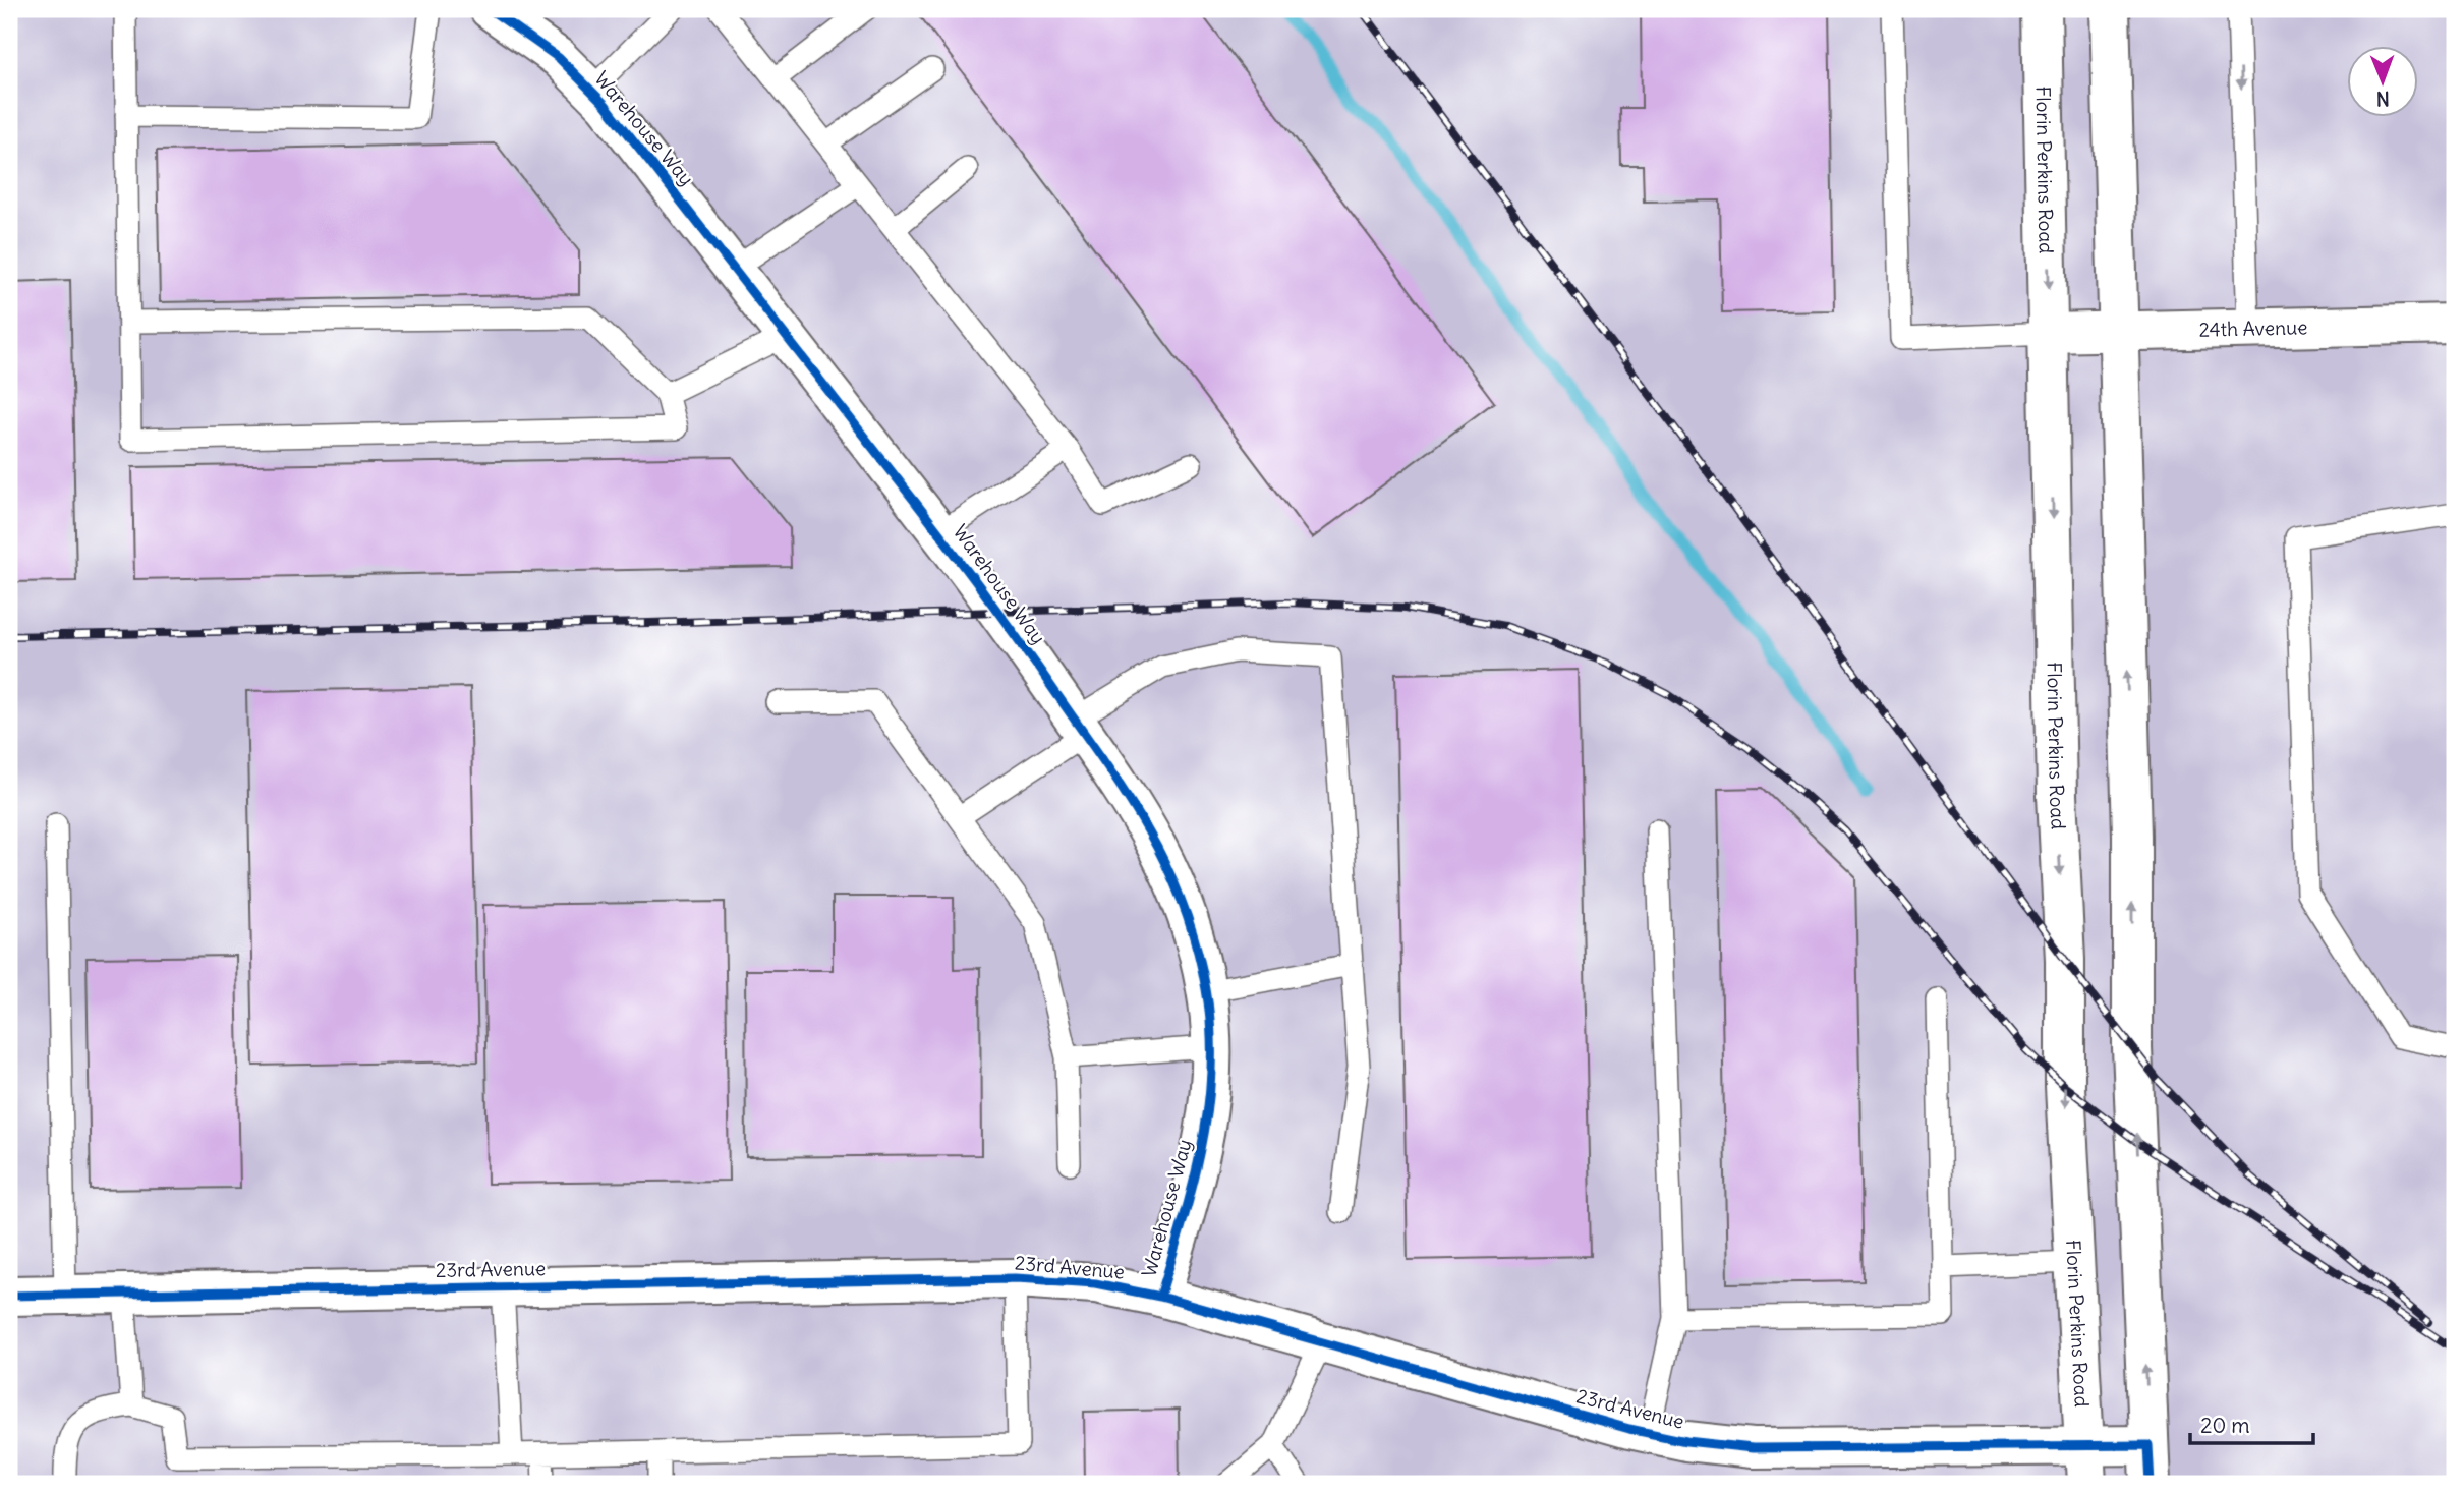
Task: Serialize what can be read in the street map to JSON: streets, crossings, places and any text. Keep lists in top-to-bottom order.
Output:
{
  "streets": {
    "street": [
      "Warehouse Way",
      "Florin Perkins Road",
      "24th Avenue",
      "23rd Avenue"
    ]
  },
  "crossings": [
    ["Warehouse Way", "23rd Avenue"],
    ["Florin Perkins Road", "24th Avenue"],
    ["Florin Perkins Road", "23rd Avenue"]
  ],
  "scale_bar": "20 m",
  "north": "bottom"
}
